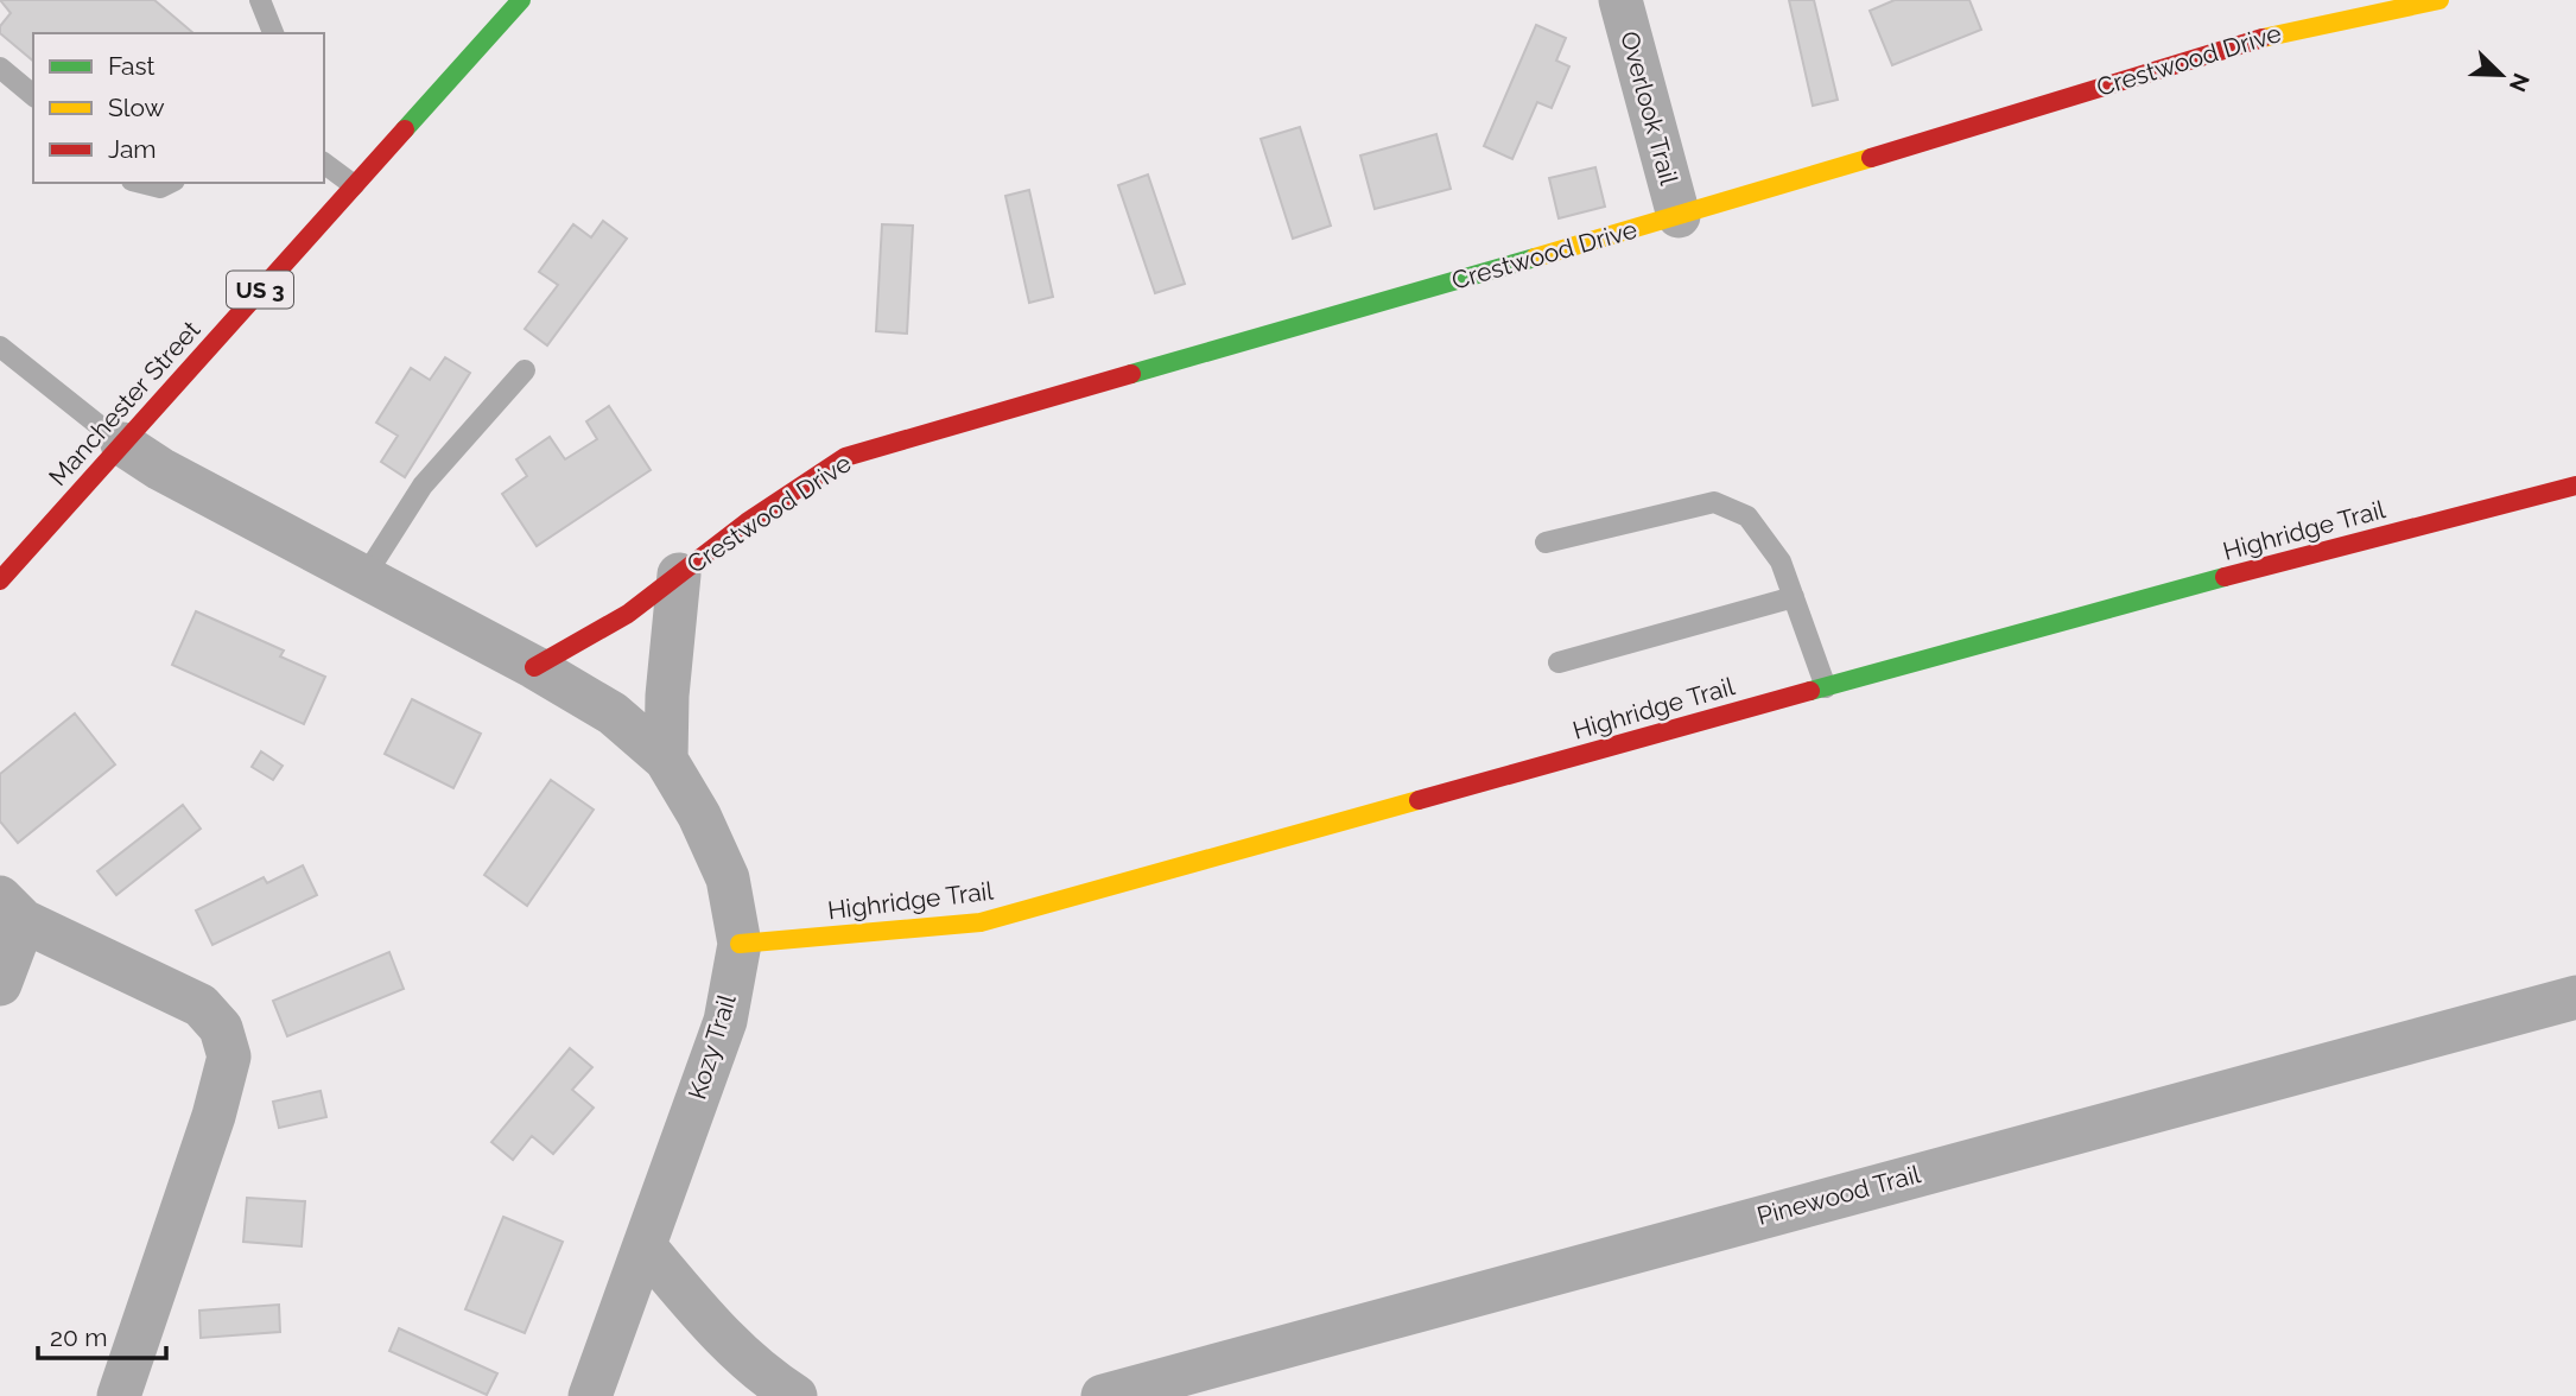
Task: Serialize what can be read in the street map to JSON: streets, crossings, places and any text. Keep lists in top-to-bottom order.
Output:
{
  "streets": {
    "street": [
      "Crestwood Drive",
      "Overlook Trail",
      "US 3",
      "Manchester Street",
      "Highridge Trail",
      "Kozy Trail",
      "Pinewood Trail"
    ]
  },
  "crossings": [
    ["Crestwood Drive", "Overlook Trail"],
    ["Crestwood Drive", "Kozy Trail"],
    ["Highridge Trail", "Kozy Trail"]
  ],
  "legend": ["Fast", "Slow", "Jam"],
  "scale_bar": "20 m",
  "north": "bottom right"
}
